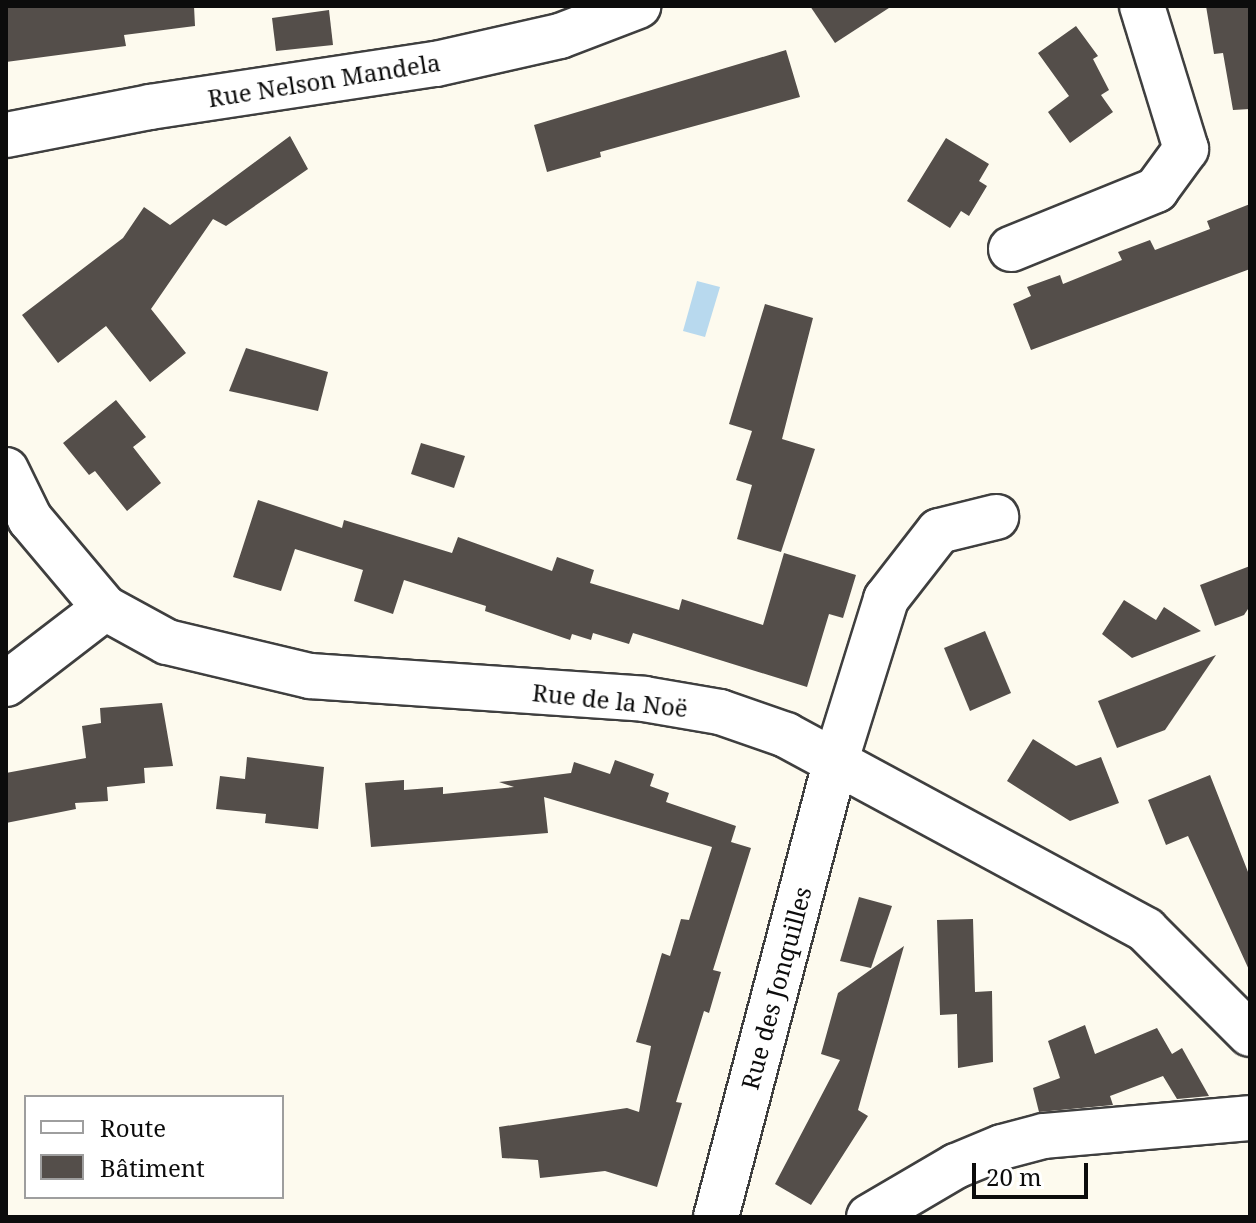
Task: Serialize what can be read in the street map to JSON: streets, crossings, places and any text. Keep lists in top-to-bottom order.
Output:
{
  "streets": {
    "street": ["Rue Nelson Mandela", "Rue de la Noë", "Rue des Jonquilles"]
  },
  "crossings": [
    ["Rue de la Noë", "Rue des Jonquilles"]
  ],
  "legend": ["Route", "Bâtiment"],
  "scale_bar": "20 m"
}
